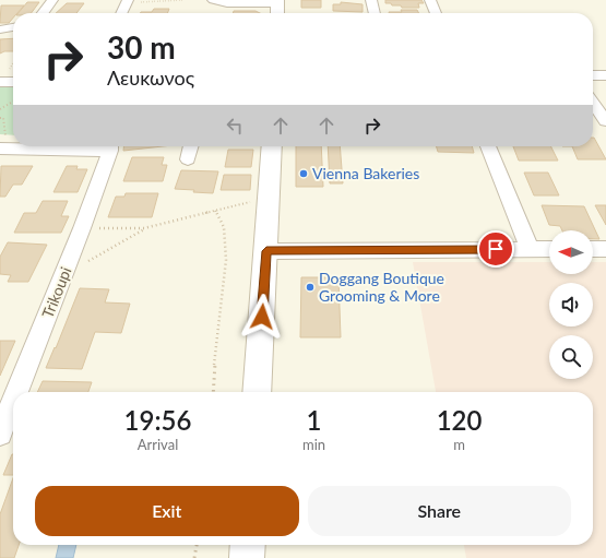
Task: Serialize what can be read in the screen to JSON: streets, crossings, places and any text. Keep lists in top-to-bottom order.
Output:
{
  "streets": {
    "street": ["Trikoupi"]
  },
  "places": ["Vienna Bakeries", "Doggang Boutique Grooming & More"],
  "north": "left",
  "page": {
    "turn": ["30 m", "Λευκωνος"],
    "eta": [
      "19:56",
      "Arrival",
      "1",
      "min",
      "120",
      "m"
    ],
    "buttons": ["Exit", "Share"]
  }
}
